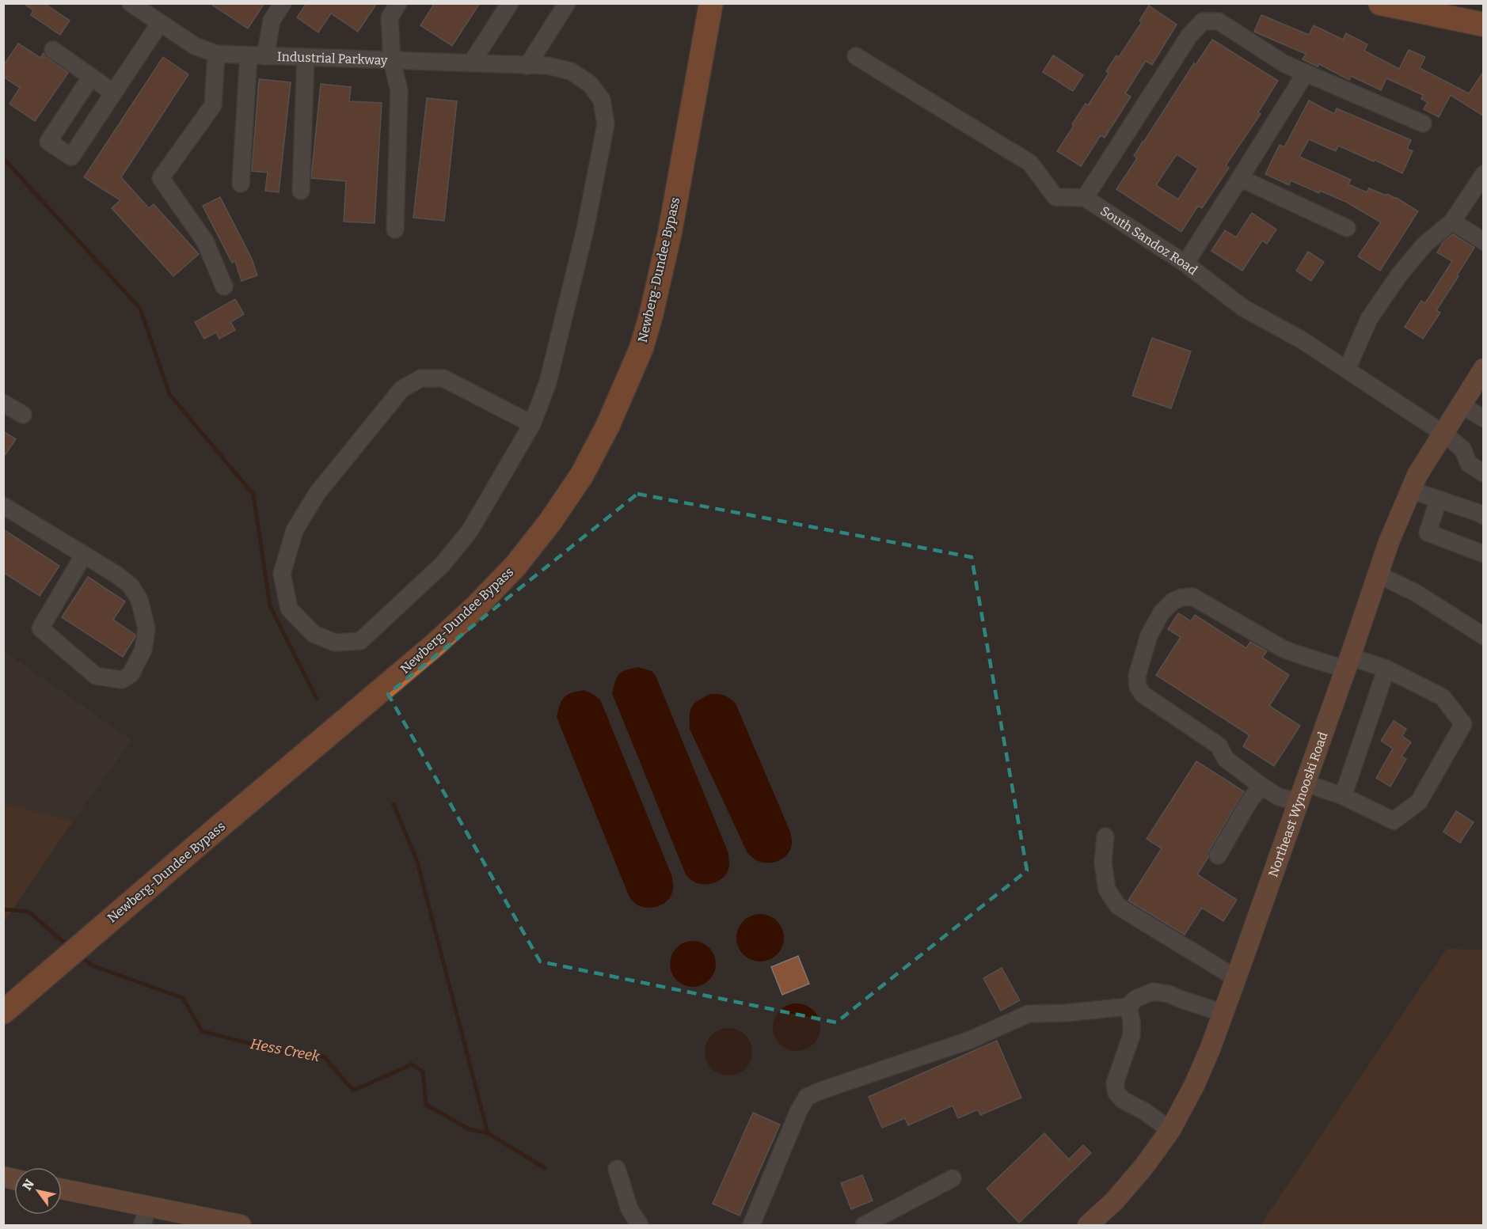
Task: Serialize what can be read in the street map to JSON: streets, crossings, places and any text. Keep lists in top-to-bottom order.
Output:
{
  "streets": {
    "highway": ["Newberg-Dundee Bypass"],
    "main road": ["Northeast Wynooski Road"],
    "street": ["Industrial Parkway", "South Sandoz Road"]
  },
  "crossings": [
    ["South Sandoz Road", "Northeast Wynooski Road"]
  ],
  "water": ["Hess Creek"],
  "north": "top left"
}
